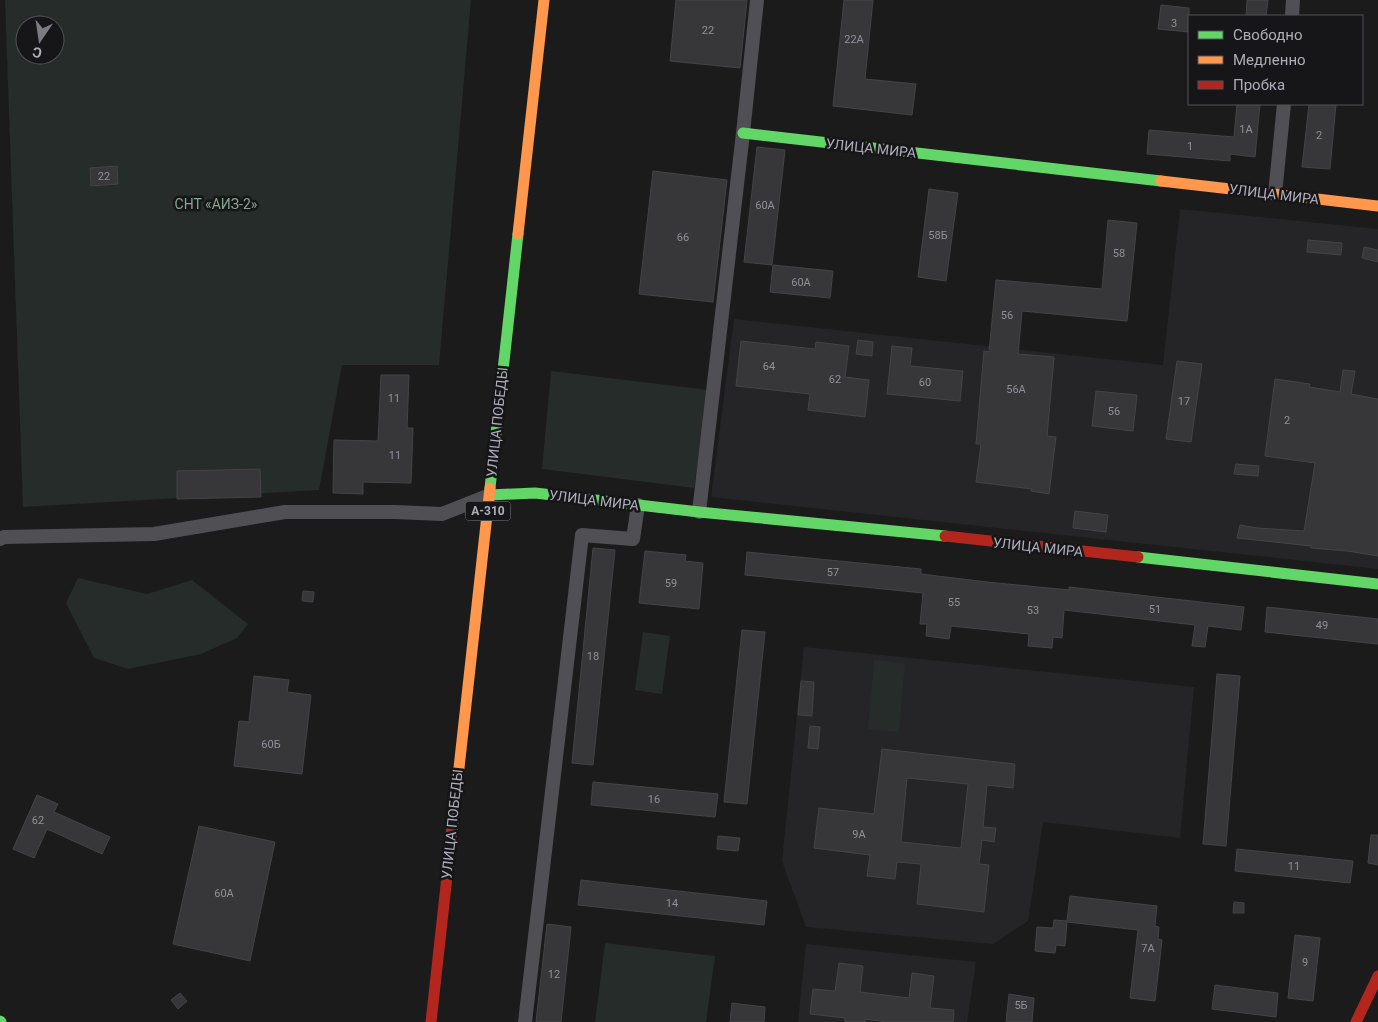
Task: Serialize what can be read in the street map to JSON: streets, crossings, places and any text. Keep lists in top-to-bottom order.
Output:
{
  "streets": {
    "main road": ["УЛИЦА МИРА", "УЛИЦА ПОБЕДЫ", "А-310"]
  },
  "crossings": [
    ["УЛИЦА МИРА", "УЛИЦА ПОБЕДЫ"]
  ],
  "parks": ["СНТ «АИЗ-2»"],
  "house_numbers": [
    "3",
    "22",
    "22А",
    "1А",
    "2",
    "1",
    "22",
    "60А",
    "58Б",
    "66",
    "58",
    "60А",
    "56",
    "64",
    "62",
    "60",
    "56А",
    "11",
    "17",
    "56",
    "2",
    "11",
    "57",
    "59",
    "55",
    "51",
    "53",
    "49",
    "18",
    "60Б",
    "16",
    "62",
    "9А",
    "11",
    "60А",
    "14",
    "7А",
    "9",
    "12",
    "5Б"
  ],
  "legend": ["Свободно", "Медленно", "Пробка"],
  "north": "bottom"
}
